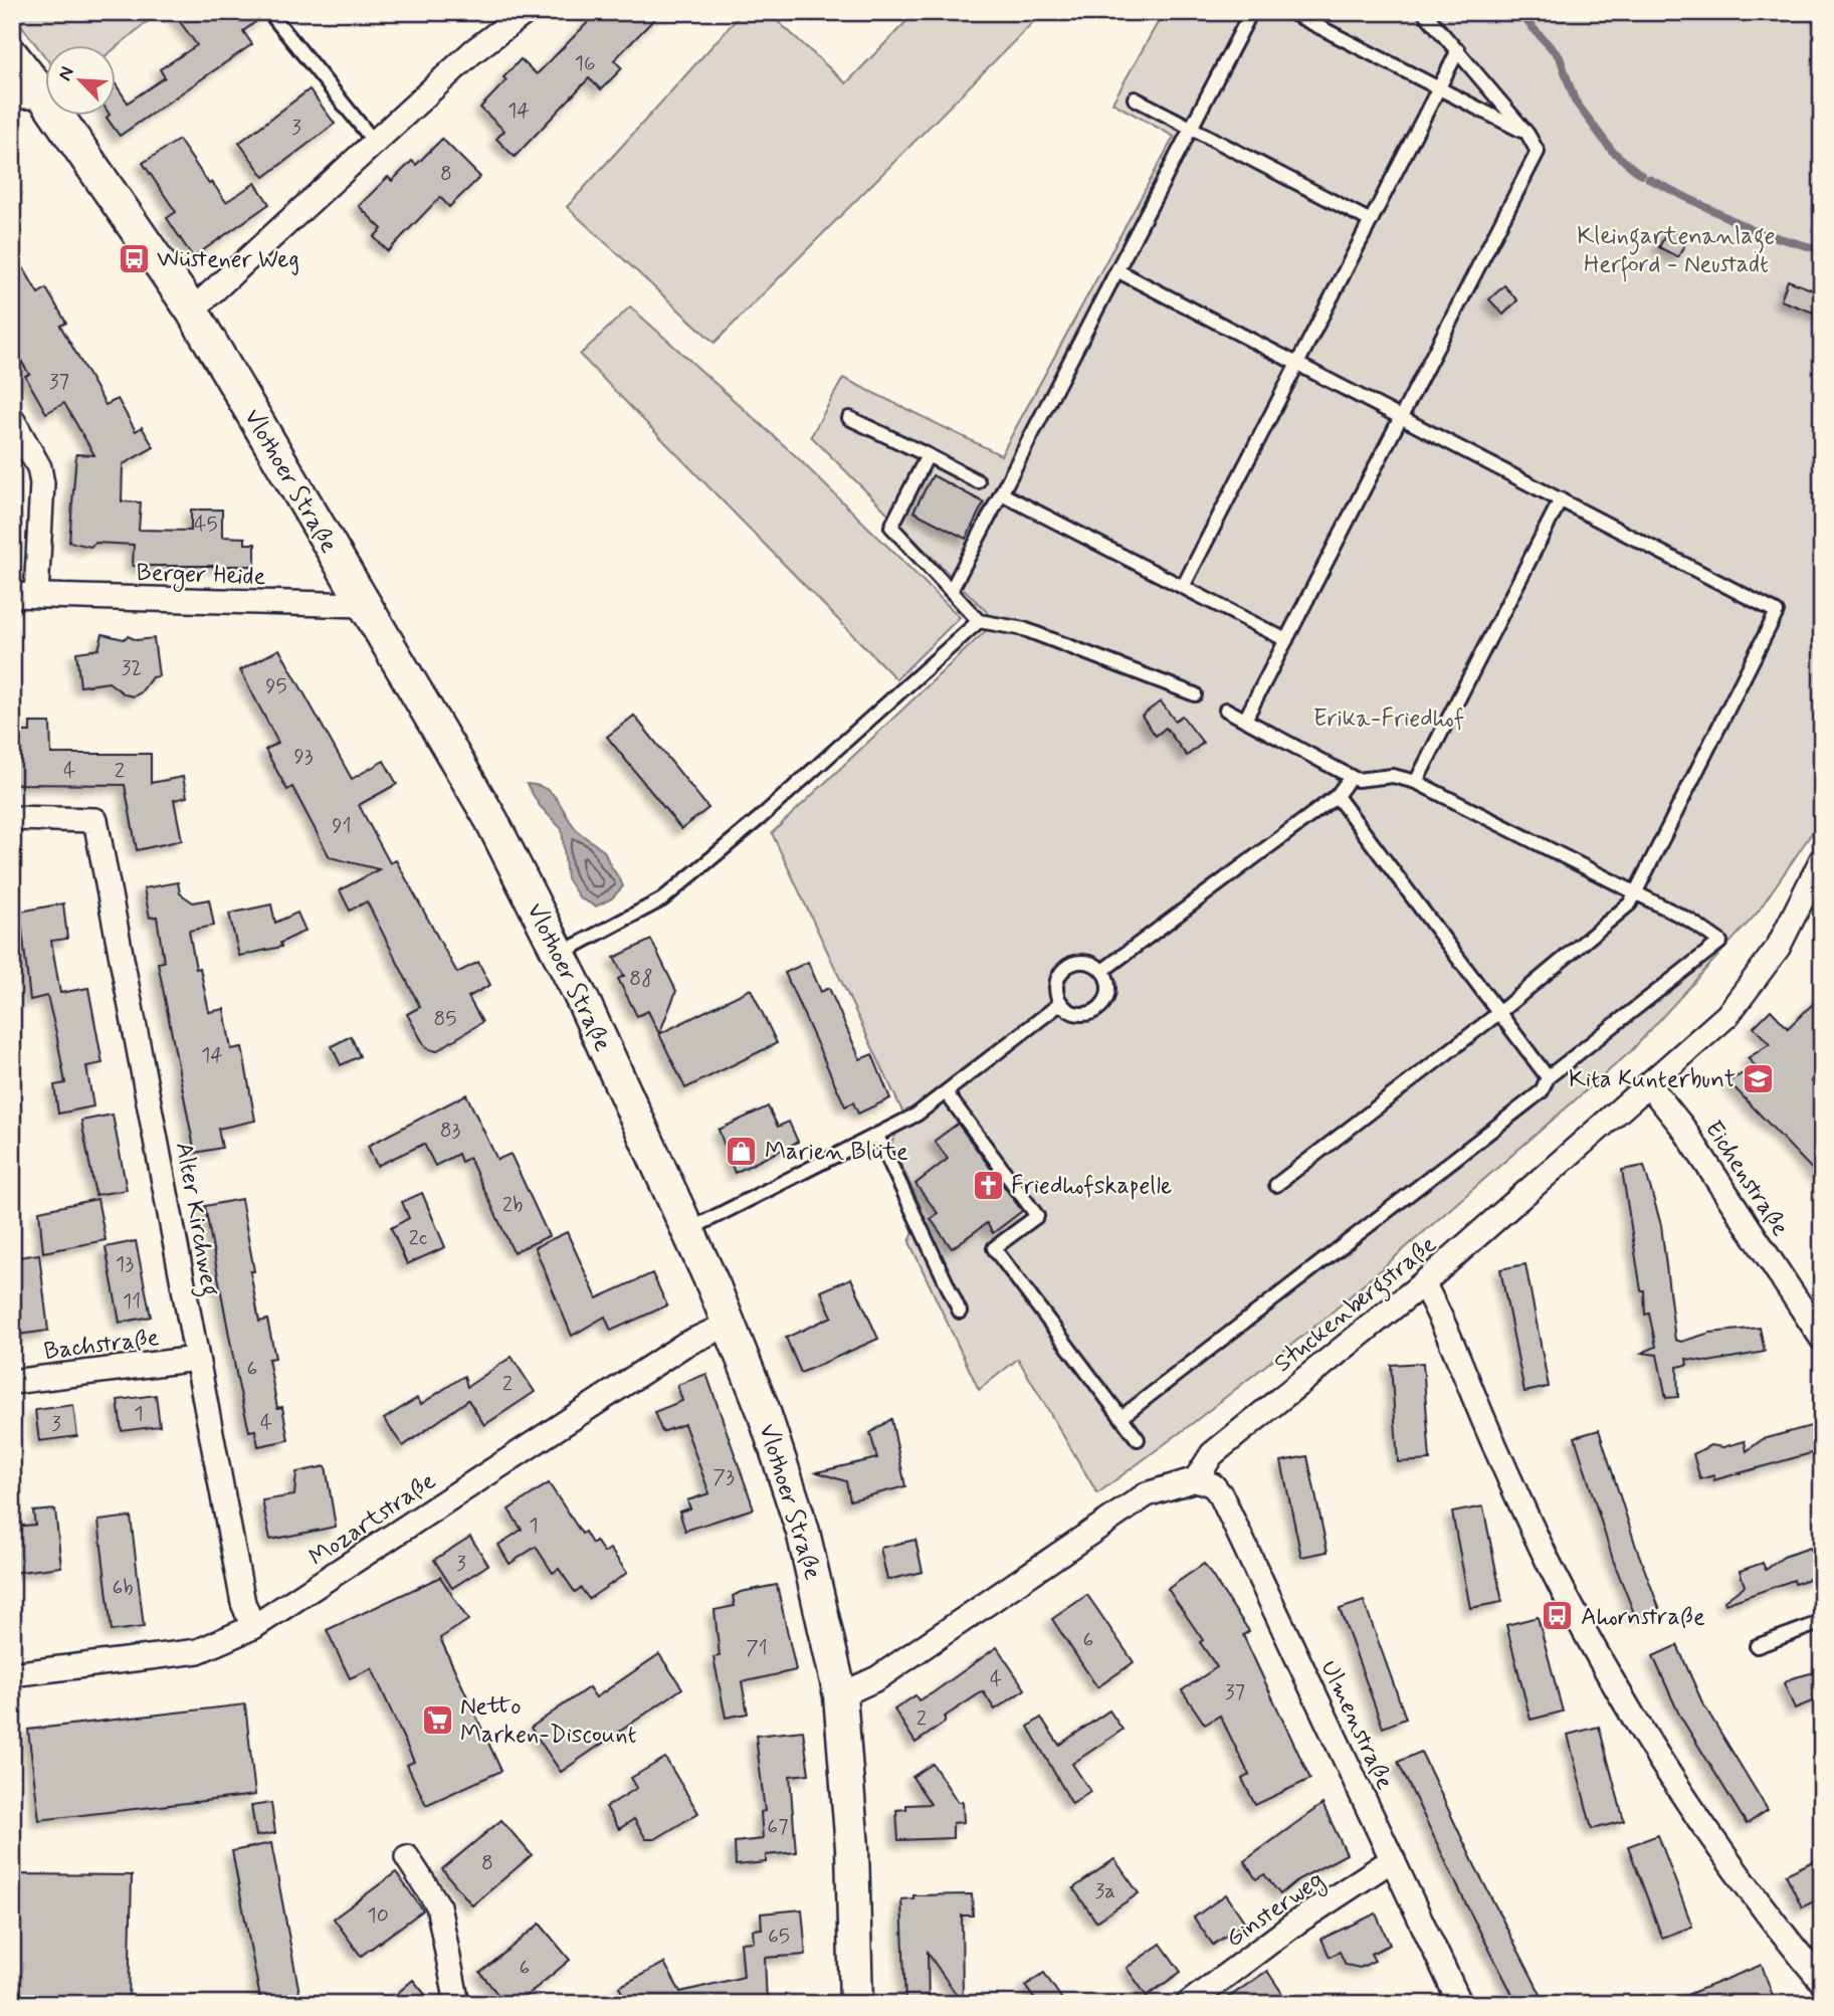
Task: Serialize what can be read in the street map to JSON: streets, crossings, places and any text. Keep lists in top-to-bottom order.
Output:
{
  "streets": {
    "street": [
      "Vlothoer Straße",
      "Berger Heide",
      "Eichenstraße",
      "Alter Kirchweg",
      "Stuckenbergstraße",
      "Bachstraße",
      "Mozartstraße",
      "Ulmenstraße",
      "Ginsterweg"
    ]
  },
  "crossings": [
    ["Vlothoer Straße", "Berger Heide"],
    ["Vlothoer Straße", "Mozartstraße"],
    ["Eichenstraße", "Stuckenbergstraße"],
    ["Alter Kirchweg", "Bachstraße"],
    ["Alter Kirchweg", "Mozartstraße"],
    ["Stuckenbergstraße", "Ulmenstraße"],
    ["Ulmenstraße", "Ginsterweg"]
  ],
  "parks": ["Kleingartenanlage Herford - Neustadt", "Erika-Friedhof"],
  "places": {
    "bus stop": ["Wüstener Weg", "Ahornstraße"],
    "school or university": ["Kita Kunterbunt"],
    "shop": ["Marien Blüte"],
    "church": ["Friedhofskapelle"],
    "supermarket": ["Netto Marken-Discount"]
  },
  "house_numbers": [
    "16",
    "14",
    "3",
    "8",
    "37",
    "45",
    "32",
    "95",
    "93",
    "4",
    "2",
    "91",
    "88",
    "85",
    "14",
    "83",
    "2b",
    "2c",
    "13",
    "11",
    "6",
    "2",
    "1",
    "4",
    "3",
    "73",
    "1",
    "3",
    "6b",
    "6",
    "71",
    "4",
    "37",
    "2",
    "67",
    "8",
    "3a",
    "10",
    "65",
    "6"
  ],
  "north": "top left"
}
